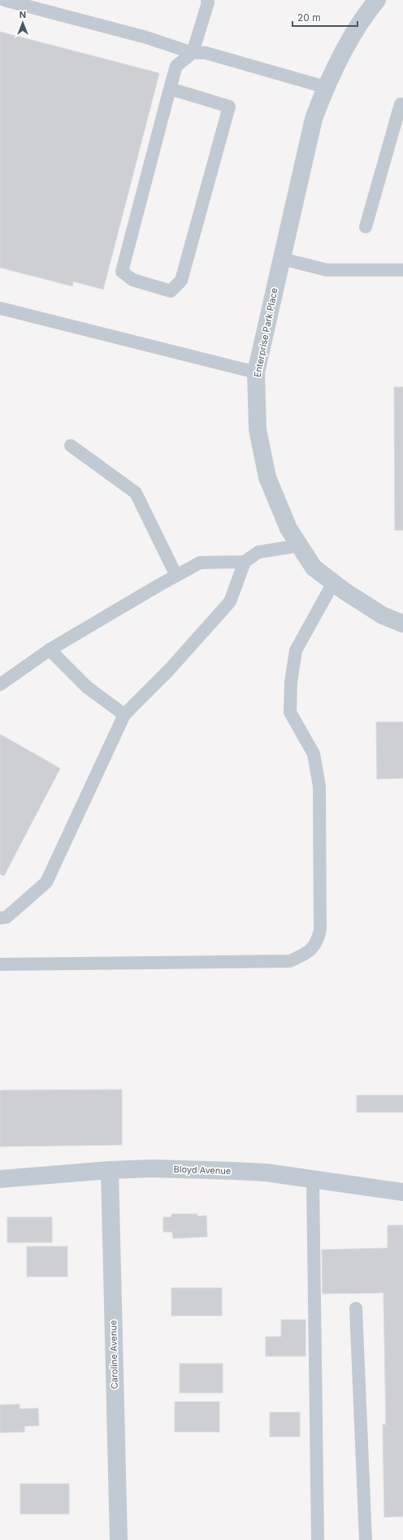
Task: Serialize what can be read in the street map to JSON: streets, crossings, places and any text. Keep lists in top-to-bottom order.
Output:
{
  "streets": {
    "street": ["Enterprise Park Place", "Bloyd Avenue", "Caroline Avenue"]
  },
  "crossings": [
    ["Bloyd Avenue", "Caroline Avenue"]
  ],
  "scale_bar": "20 m",
  "north": "top"
}
